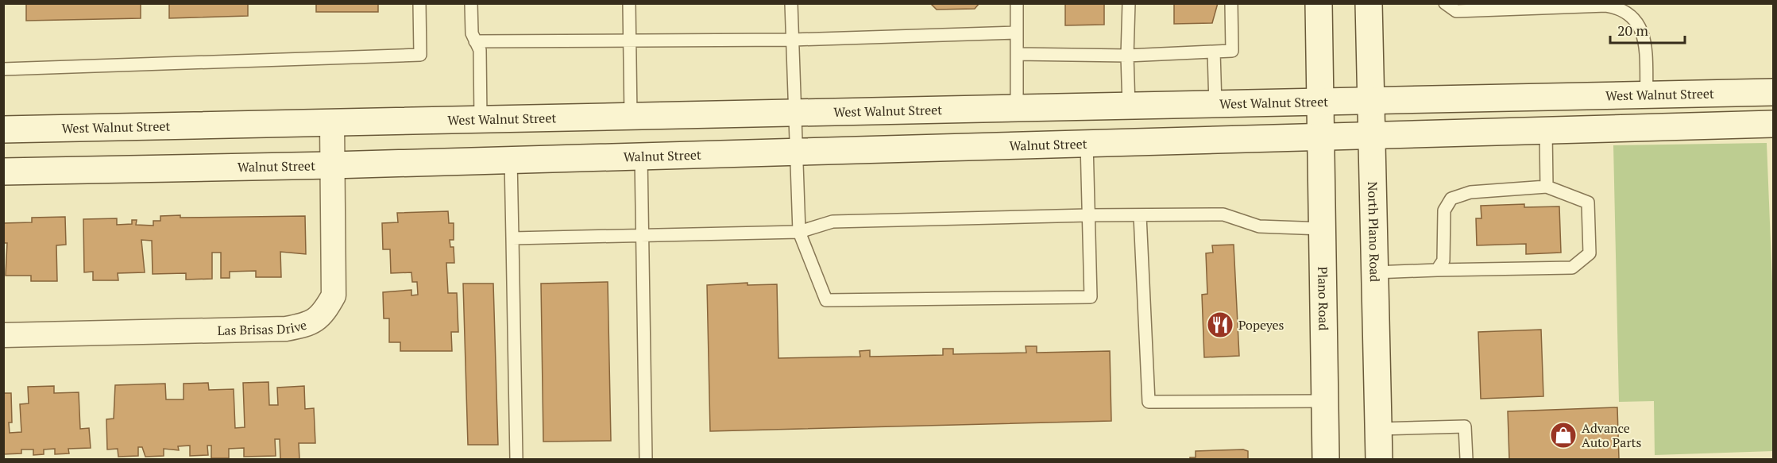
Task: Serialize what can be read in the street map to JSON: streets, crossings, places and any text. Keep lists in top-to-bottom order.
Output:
{
  "streets": {
    "main road": [
      "West Walnut Street",
      "Walnut Street",
      "North Plano Road",
      "Plano Road"
    ],
    "street": ["Las Brisas Drive"]
  },
  "crossings": [
    ["West Walnut Street", "North Plano Road"],
    ["West Walnut Street", "Las Brisas Drive"],
    ["Walnut Street", "Plano Road"],
    ["Walnut Street", "Las Brisas Drive"]
  ],
  "places": {
    "restaurant": ["Popeyes"],
    "shop": ["Advance Auto Parts"]
  },
  "scale_bar": "20 m"
}
